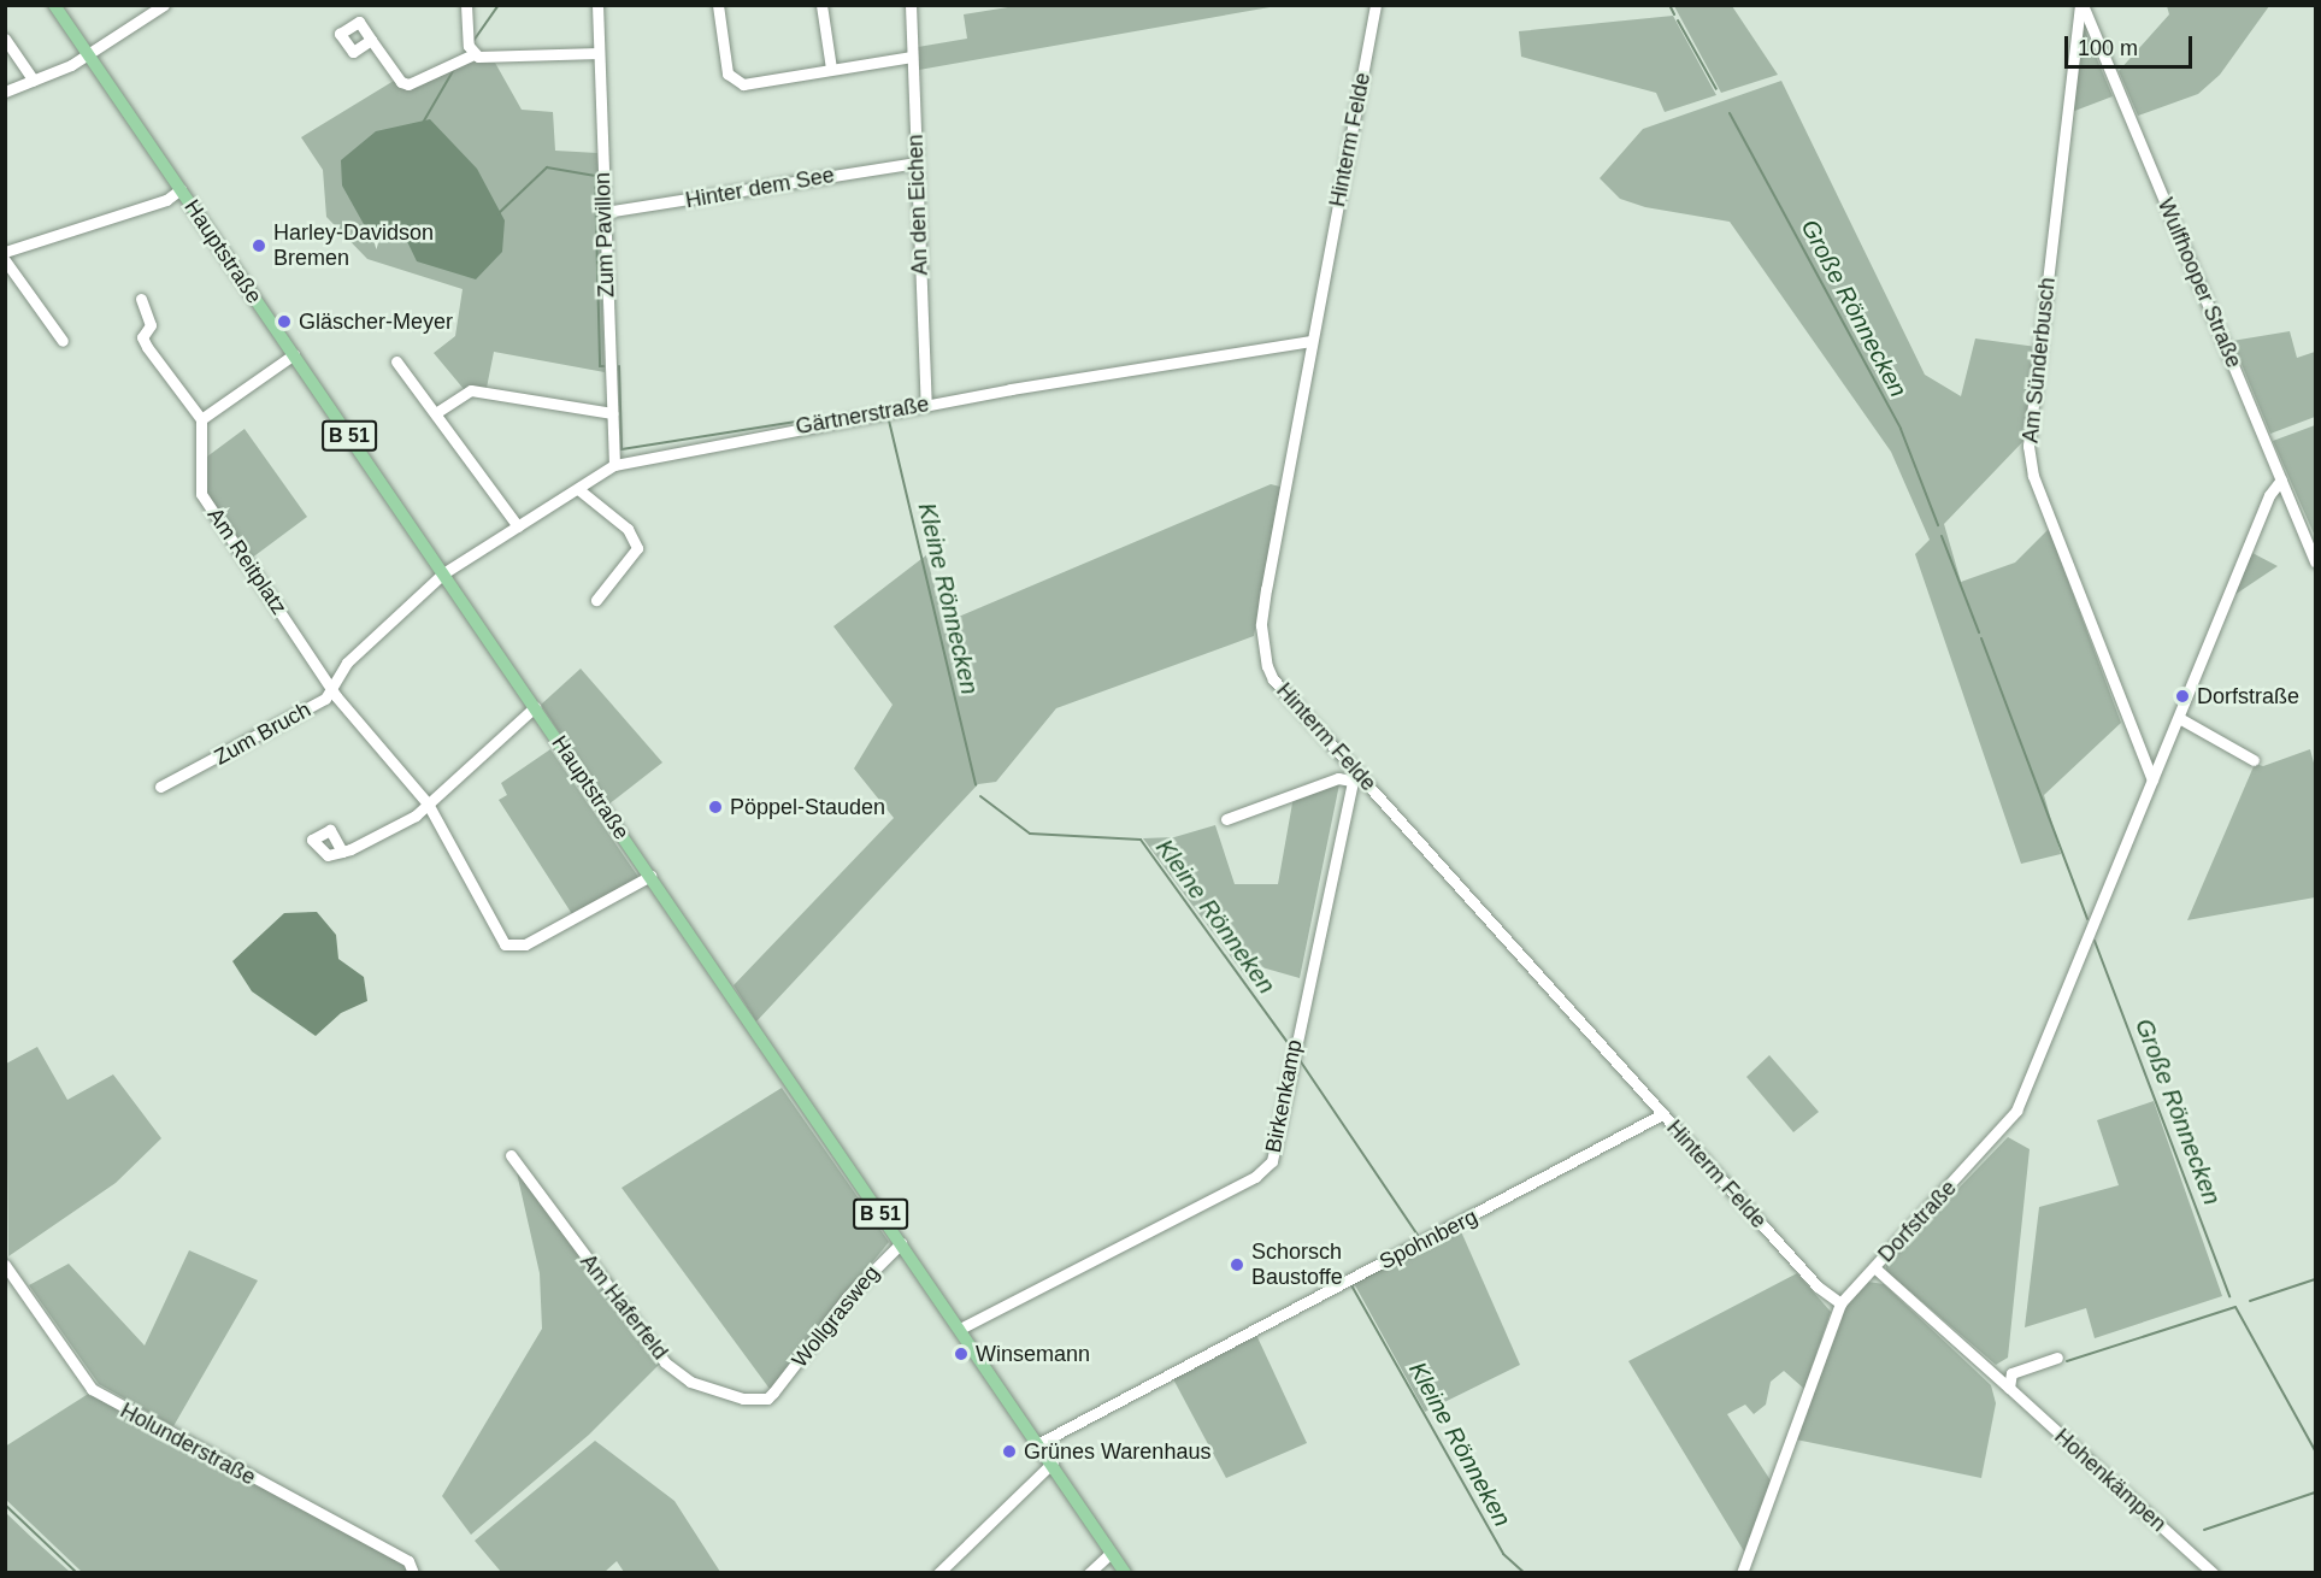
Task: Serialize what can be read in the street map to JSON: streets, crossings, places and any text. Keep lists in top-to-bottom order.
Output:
{
  "streets": {
    "main road": ["Hauptstraße", "B 51"],
    "street": [
      "Hinterm Felde",
      "Hinter dem See",
      "An den Eichen",
      "Zum Pavillon",
      "Wulfhooper Straße",
      "Am Sünderbusch",
      "Gärtnerstraße",
      "Am Reitplatz",
      "Zum Bruch",
      "Birkenkamp",
      "Dorfstraße",
      "Spohnberg",
      "Am Haferfeld",
      "Wollgrasweg",
      "Holunderstraße",
      "Hohenkämpen"
    ]
  },
  "crossings": [
    ["Hinterm Felde", "Gärtnerstraße"],
    ["Hinterm Felde", "Birkenkamp"],
    ["Hinterm Felde", "Dorfstraße"],
    ["Hinterm Felde", "Spohnberg"],
    ["Hinter dem See", "An den Eichen"],
    ["Hinter dem See", "Zum Pavillon"],
    ["An den Eichen", "Gärtnerstraße"],
    ["Zum Pavillon", "Gärtnerstraße"],
    ["Hauptstraße", "Gärtnerstraße"],
    ["Hauptstraße", "Am Reitplatz"],
    ["Hauptstraße", "Zum Bruch"],
    ["Hauptstraße", "Birkenkamp"],
    ["Hauptstraße", "Spohnberg"],
    ["Hauptstraße", "Wollgrasweg"],
    ["Wulfhooper Straße", "Am Sünderbusch"],
    ["Wulfhooper Straße", "Dorfstraße"],
    ["Am Sünderbusch", "Dorfstraße"],
    ["Gärtnerstraße", "Zum Bruch"],
    ["Am Reitplatz", "Zum Bruch"],
    ["Dorfstraße", "Hohenkämpen"],
    ["Am Haferfeld", "Wollgrasweg"]
  ],
  "water": ["Große Rönnecken", "Kleine Rönnecken", "Kleine Rönneken"],
  "places": [
    "Harley-Davidson Bremen",
    "Gläscher-Meyer",
    "Dorfstraße",
    "Pöppel-Stauden",
    "Schorsch Baustoffe",
    "Winsemann",
    "Grünes Warenhaus"
  ],
  "scale_bar": "100 m"
}
